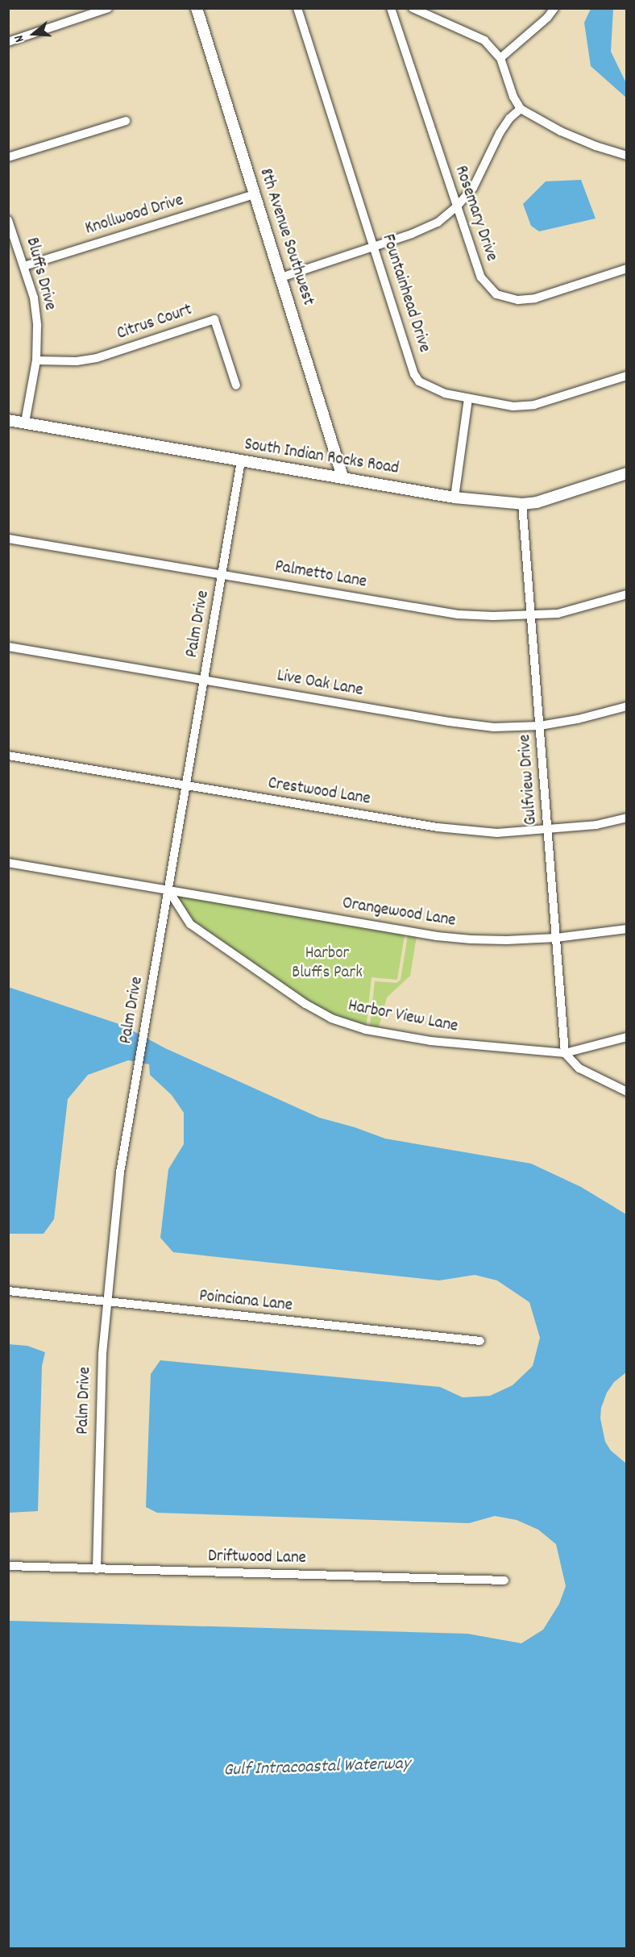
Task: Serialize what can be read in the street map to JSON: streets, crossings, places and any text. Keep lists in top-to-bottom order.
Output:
{
  "streets": {
    "street": [
      "Rosemary Drive",
      "Knollwood Drive",
      "8th Avenue Southwest",
      "Bluffs Drive",
      "Fountainhead Drive",
      "Citrus Court",
      "South Indian Rocks Road",
      "Palmetto Lane",
      "Palm Drive",
      "Live Oak Lane",
      "Gulfview Drive",
      "Crestwood Lane",
      "Orangewood Lane",
      "Harbor View Lane",
      "Poinciana Lane",
      "Driftwood Lane"
    ]
  },
  "crossings": [
    ["Knollwood Drive", "8th Avenue Southwest"],
    ["Knollwood Drive", "Bluffs Drive"],
    ["8th Avenue Southwest", "South Indian Rocks Road"],
    ["Bluffs Drive", "Citrus Court"],
    ["Bluffs Drive", "South Indian Rocks Road"],
    ["South Indian Rocks Road", "Palm Drive"],
    ["South Indian Rocks Road", "Gulfview Drive"],
    ["Palmetto Lane", "Palm Drive"],
    ["Palmetto Lane", "Gulfview Drive"],
    ["Palm Drive", "Live Oak Lane"],
    ["Palm Drive", "Crestwood Lane"],
    ["Palm Drive", "Orangewood Lane"],
    ["Palm Drive", "Harbor View Lane"],
    ["Palm Drive", "Poinciana Lane"],
    ["Palm Drive", "Driftwood Lane"],
    ["Live Oak Lane", "Gulfview Drive"],
    ["Gulfview Drive", "Crestwood Lane"],
    ["Gulfview Drive", "Orangewood Lane"],
    ["Gulfview Drive", "Harbor View Lane"],
    ["Orangewood Lane", "Harbor View Lane"]
  ],
  "water": ["Gulf Intracoastal Waterway"],
  "parks": ["Harbor Bluffs Park"],
  "north": "left"
}
